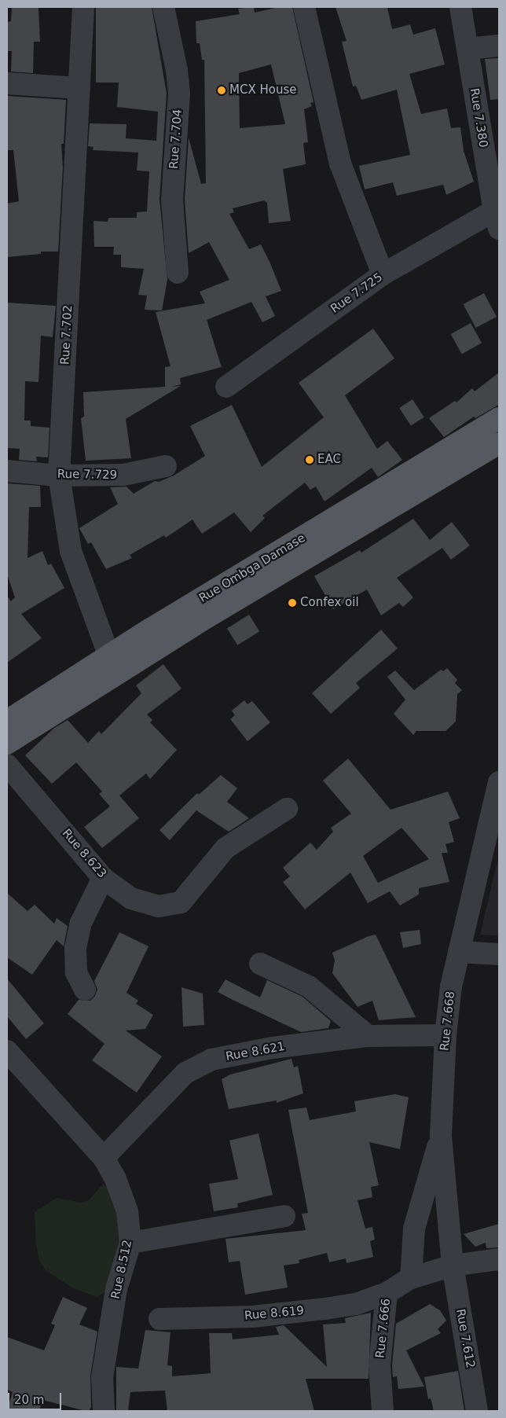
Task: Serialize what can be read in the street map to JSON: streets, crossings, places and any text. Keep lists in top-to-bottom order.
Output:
{
  "streets": {
    "main road": ["Rue Ombga Damase"],
    "street": [
      "Rue 7.380",
      "Rue 7.704",
      "Rue 7.725",
      "Rue 7.702",
      "Rue 7.729",
      "Rue 8.623",
      "Rue 7.668",
      "Rue 8.621",
      "Rue 8.512",
      "Rue 8.619",
      "Rue 7.666",
      "Rue 7.612"
    ]
  },
  "crossings": [
    ["Rue 7.380", "Rue 7.725"],
    ["Rue 7.702", "Rue 7.729"],
    ["Rue 7.702", "Rue Ombga Damase"],
    ["Rue 7.668", "Rue 8.621"],
    ["Rue 7.668", "Rue 7.666"],
    ["Rue 7.668", "Rue 7.612"],
    ["Rue 8.621", "Rue 8.512"],
    ["Rue 8.619", "Rue 7.666"],
    ["Rue 7.666", "Rue 7.612"]
  ],
  "places": ["MCX House", "EAC", "Confex oil"],
  "scale_bar": "20 m"
}
